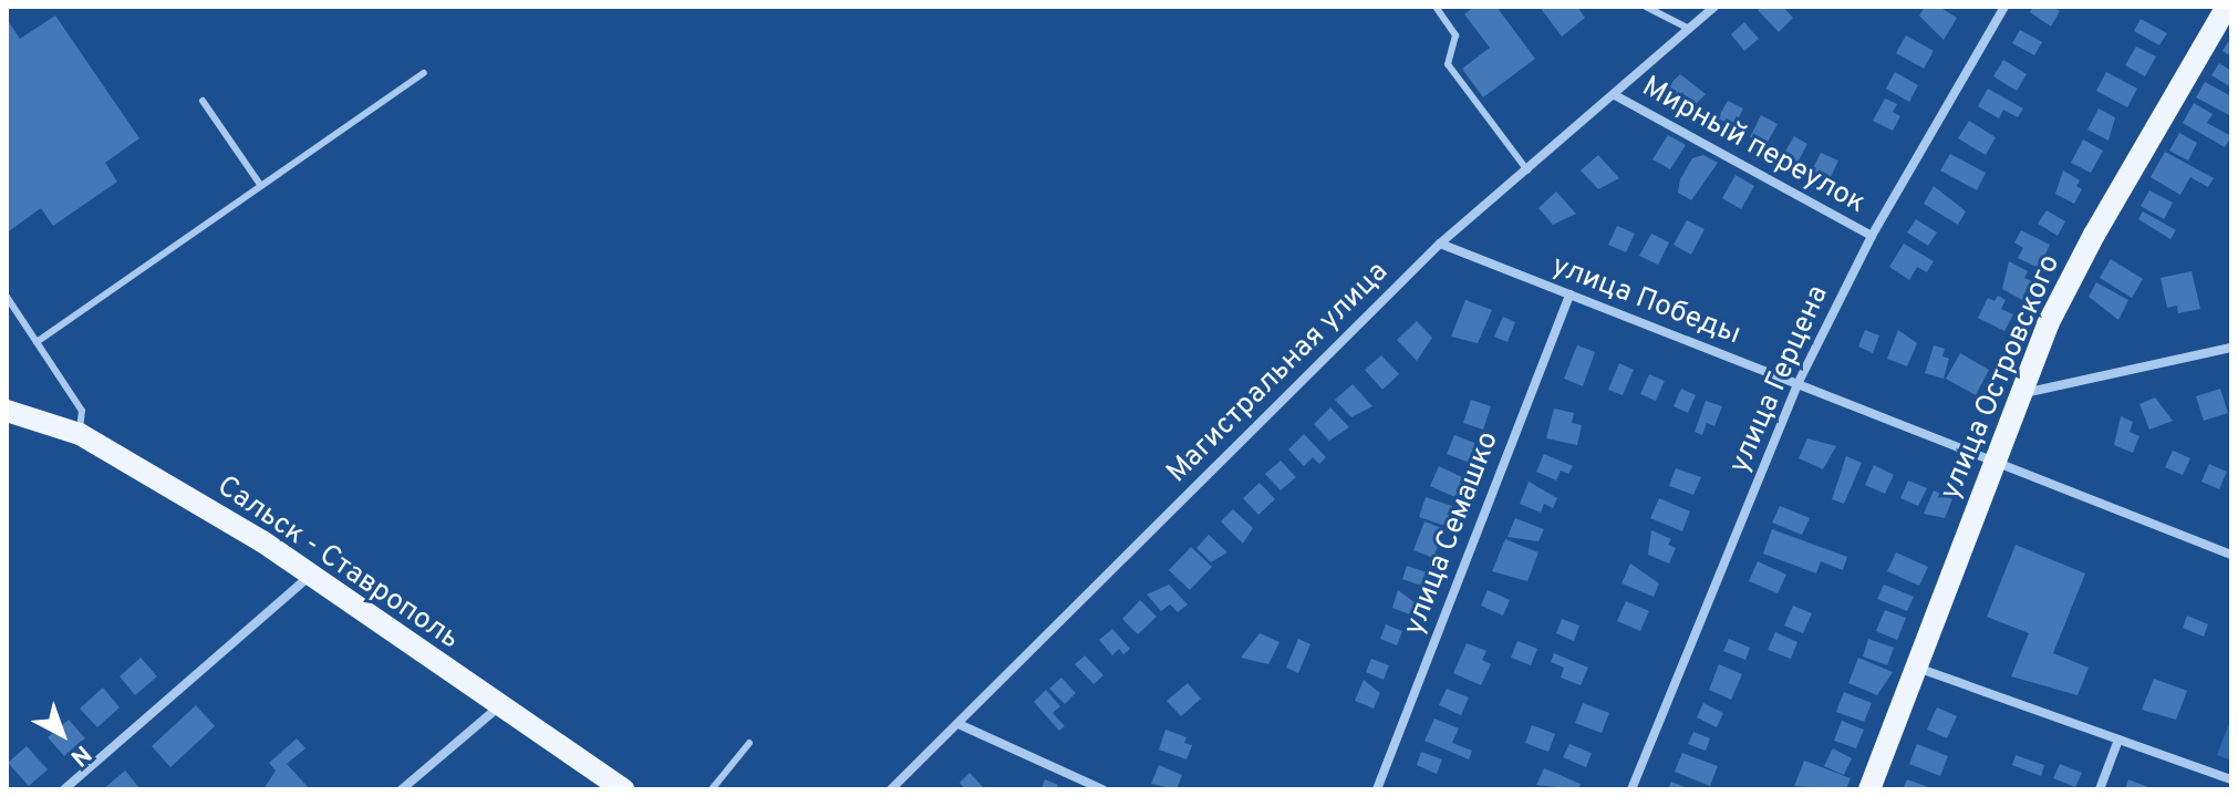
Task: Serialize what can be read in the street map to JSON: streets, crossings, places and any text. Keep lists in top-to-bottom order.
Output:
{
  "streets": {
    "main road": ["улица Островского", "Сальск - Ставрополь"],
    "street": [
      "Мирный переулок",
      "улица Победы",
      "Магистральная улица",
      "улица Герцена",
      "улица Семашко"
    ]
  },
  "crossings": [
    ["Мирный переулок", "Магистральная улица"],
    ["Мирный переулок", "улица Герцена"],
    ["улица Победы", "Магистральная улица"],
    ["улица Победы", "улица Островского"],
    ["улица Победы", "улица Герцена"],
    ["улица Победы", "улица Семашко"]
  ],
  "north": "bottom right"
}
